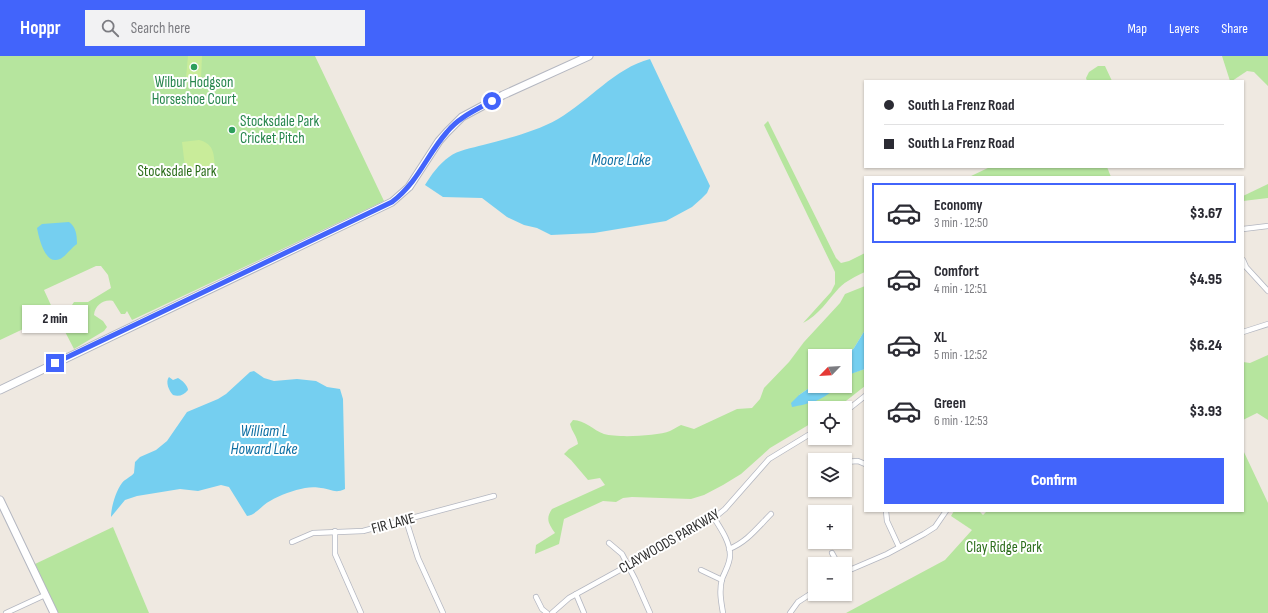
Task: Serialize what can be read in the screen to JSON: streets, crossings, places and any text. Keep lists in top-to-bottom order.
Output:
{
  "streets": {
    "street": ["FIR LANE", "CLAYWOODS PARKWAY"]
  },
  "water": ["Moore Lake", "William L Howard Lake"],
  "parks": ["Stocksdale Park", "Clay Ridge Park"],
  "places": ["Wilbur Hodgson Horseshoe Court", "Stocksdale Park Cricket Pitch"],
  "north": "bottom left",
  "page": {
    "header": "Hoppr",
    "search": "Search here",
    "nav": ["Map", "Layers", "Share"],
    "banner": ["South La Frenz Road", "South La Frenz Road"],
    "list": [
      {
        "name": "Economy",
        "note": "3 min · 12:50",
        "value": "$3.67"
      },
      {
        "name": "Comfort",
        "note": "4 min · 12:51",
        "value": "$4.95"
      },
      {
        "name": "XL",
        "note": "5 min · 12:52",
        "value": "$6.24"
      },
      {
        "name": "Green",
        "note": "6 min · 12:53",
        "value": "$3.93"
      }
    ],
    "bubble": "2 min",
    "map_buttons": ["+", "−"],
    "buttons": "Confirm"
  }
}
